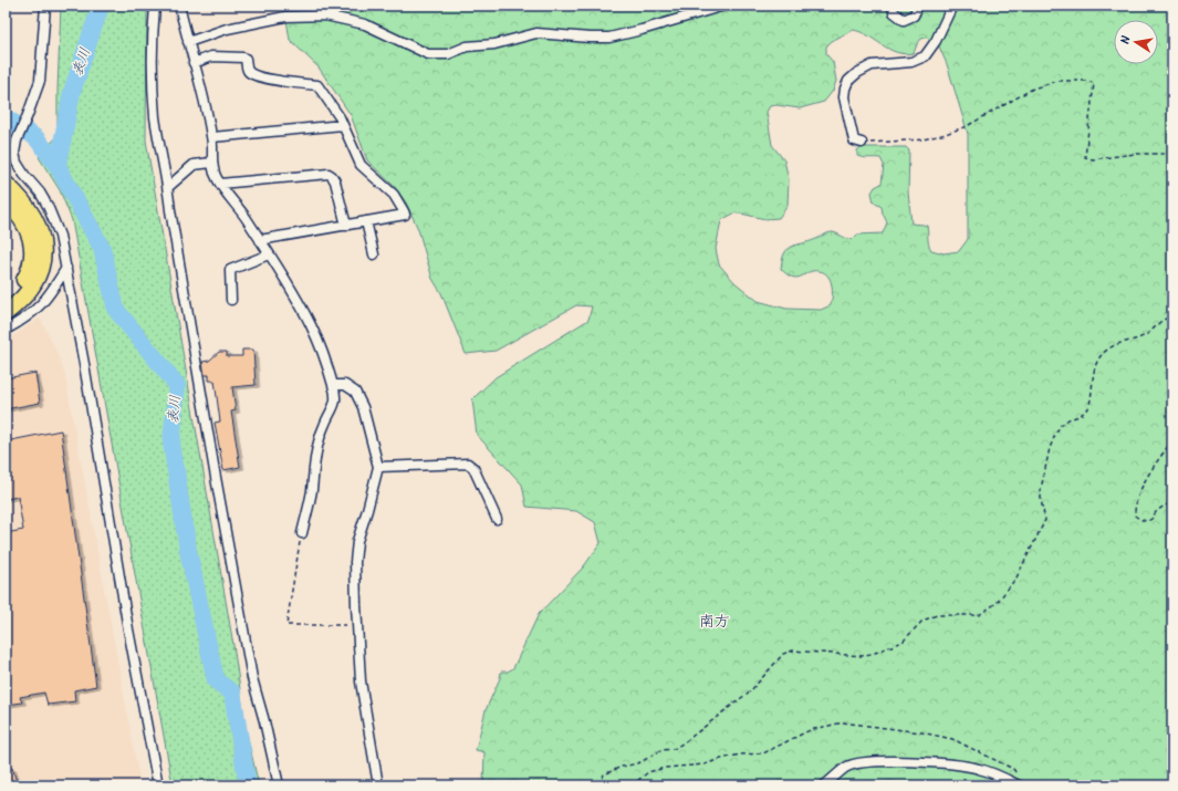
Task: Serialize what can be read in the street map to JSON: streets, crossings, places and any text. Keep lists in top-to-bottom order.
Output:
{
  "districts": ["南方"],
  "water": ["表川"],
  "north": "left"
}
